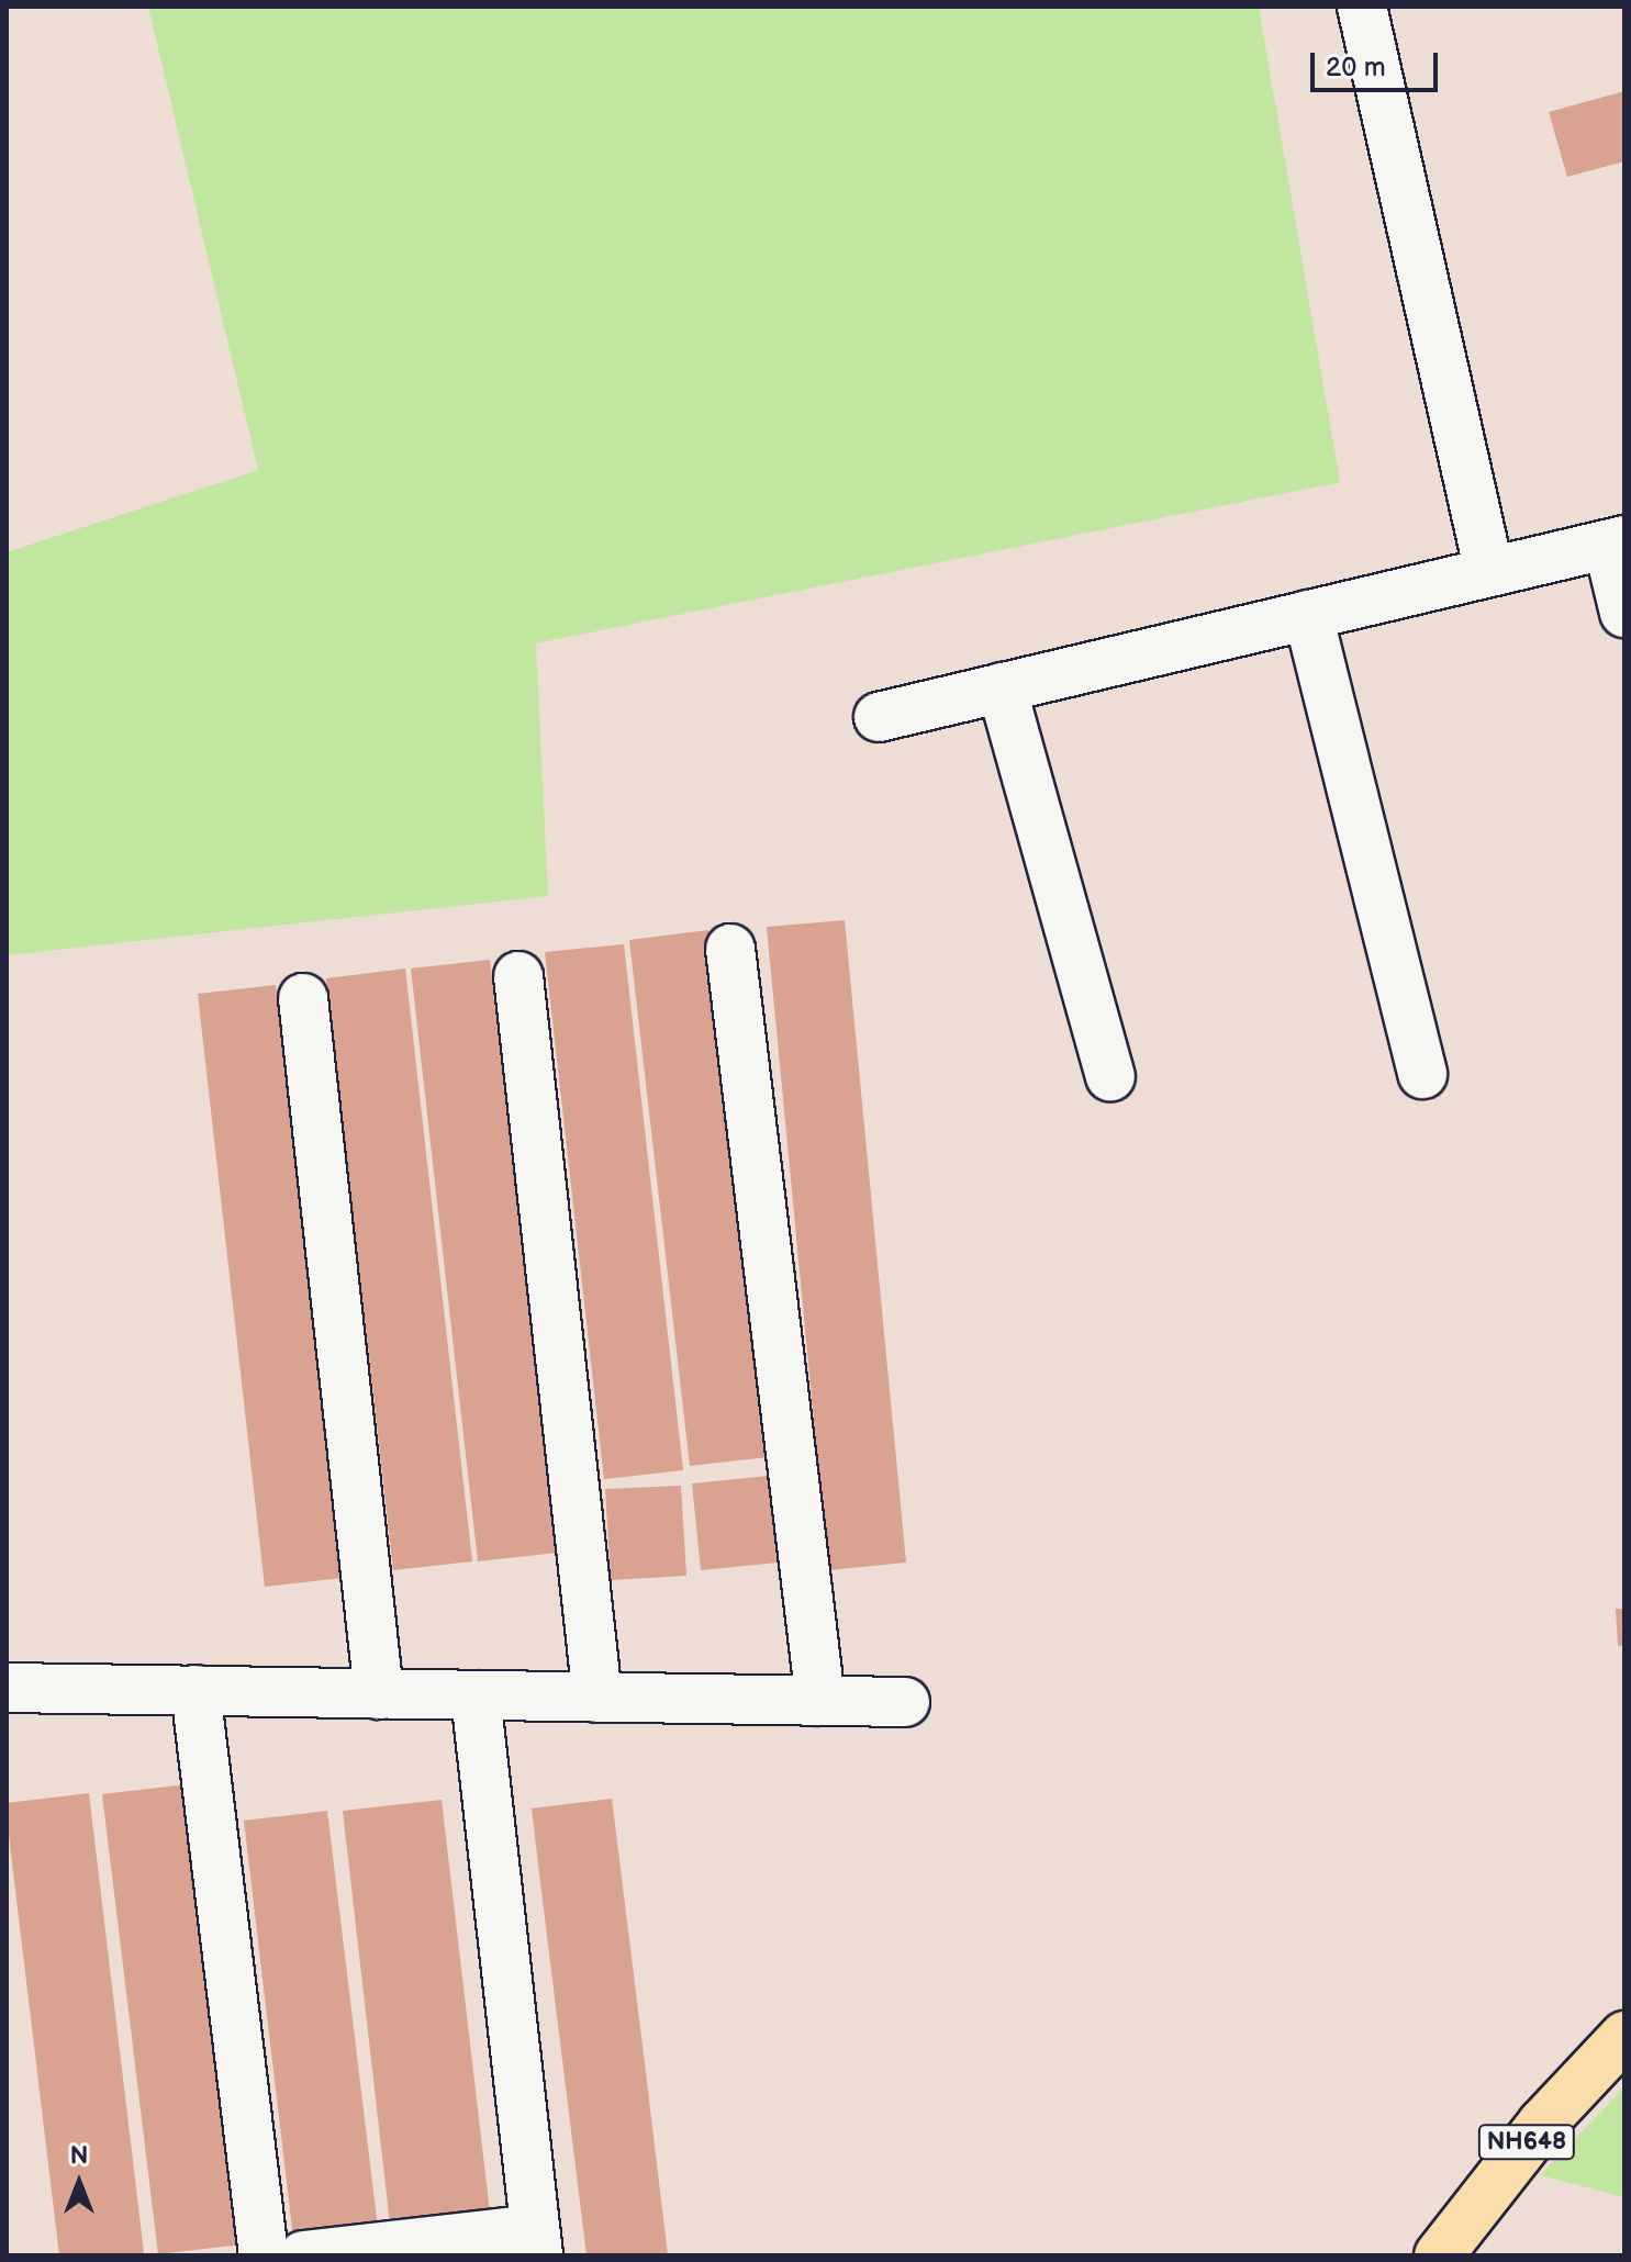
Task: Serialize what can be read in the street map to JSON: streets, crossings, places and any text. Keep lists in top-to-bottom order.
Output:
{
  "streets": {
    "highway": ["NH648"]
  },
  "scale_bar": "20 m",
  "north": "top"
}
